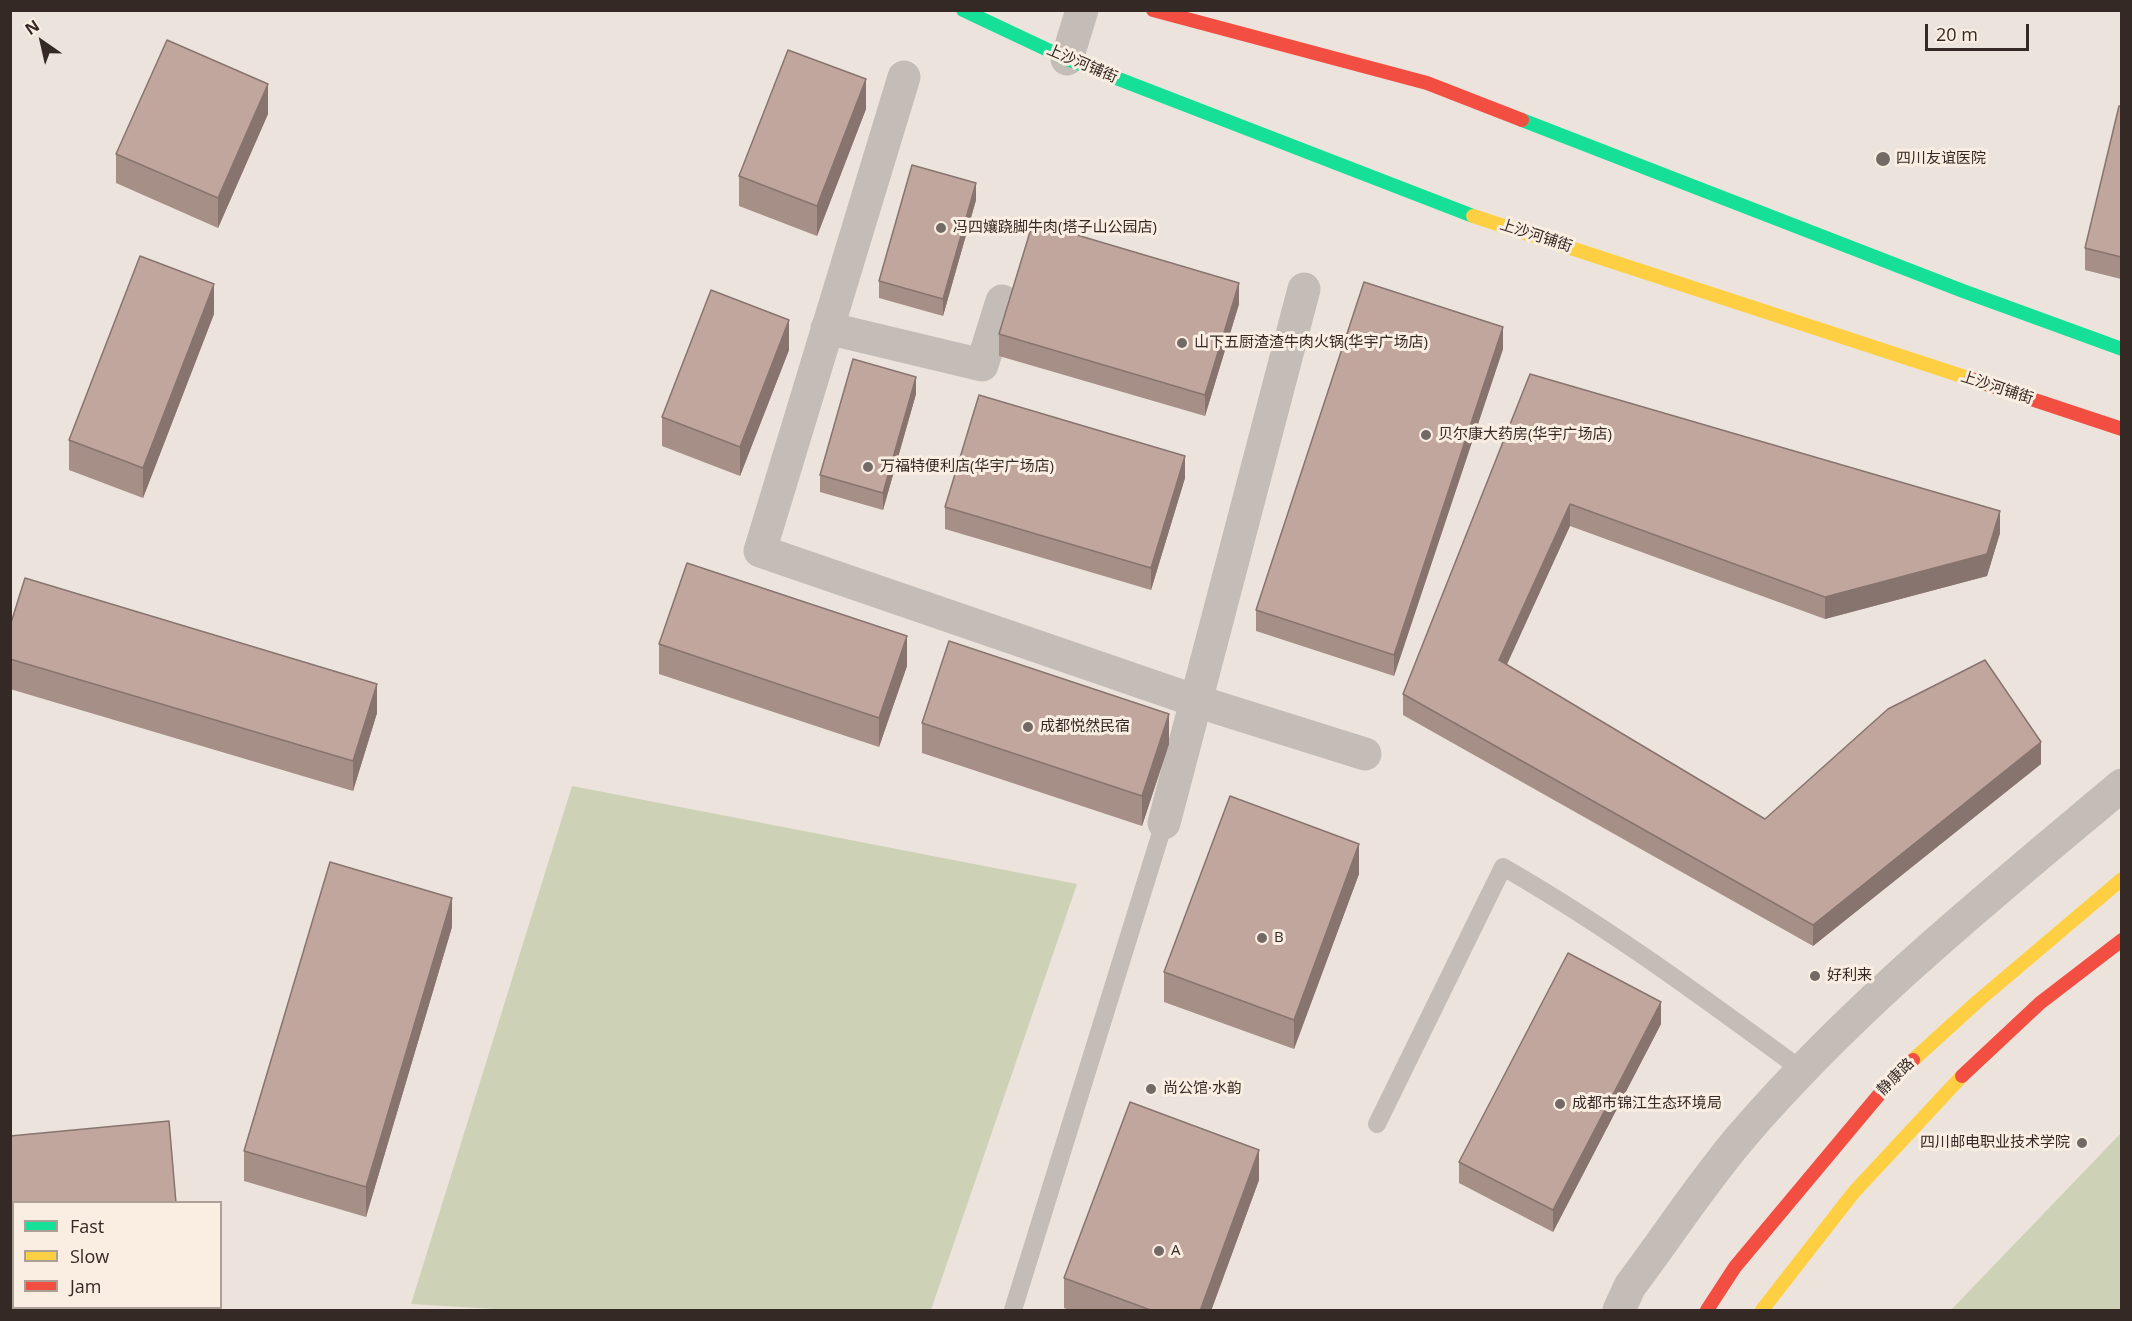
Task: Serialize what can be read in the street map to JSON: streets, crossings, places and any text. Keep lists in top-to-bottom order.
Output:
{
  "streets": {
    "main road": ["上沙河铺街", "静康路"]
  },
  "places": [
    "四川友谊医院",
    "冯四孃跷脚牛肉(塔子山公园店)",
    "山下五厨渣渣牛肉火锅(华宇广场店)",
    "贝尔康大药房(华宇广场店)",
    "万福特便利店(华宇广场店)",
    "成都悦然民宿",
    "B",
    "好利来",
    "尚公馆·水韵",
    "成都市锦江生态环境局",
    "四川邮电职业技术学院",
    "A"
  ],
  "legend": ["Fast", "Slow", "Jam"],
  "scale_bar": "20 m",
  "north": "top left"
}
